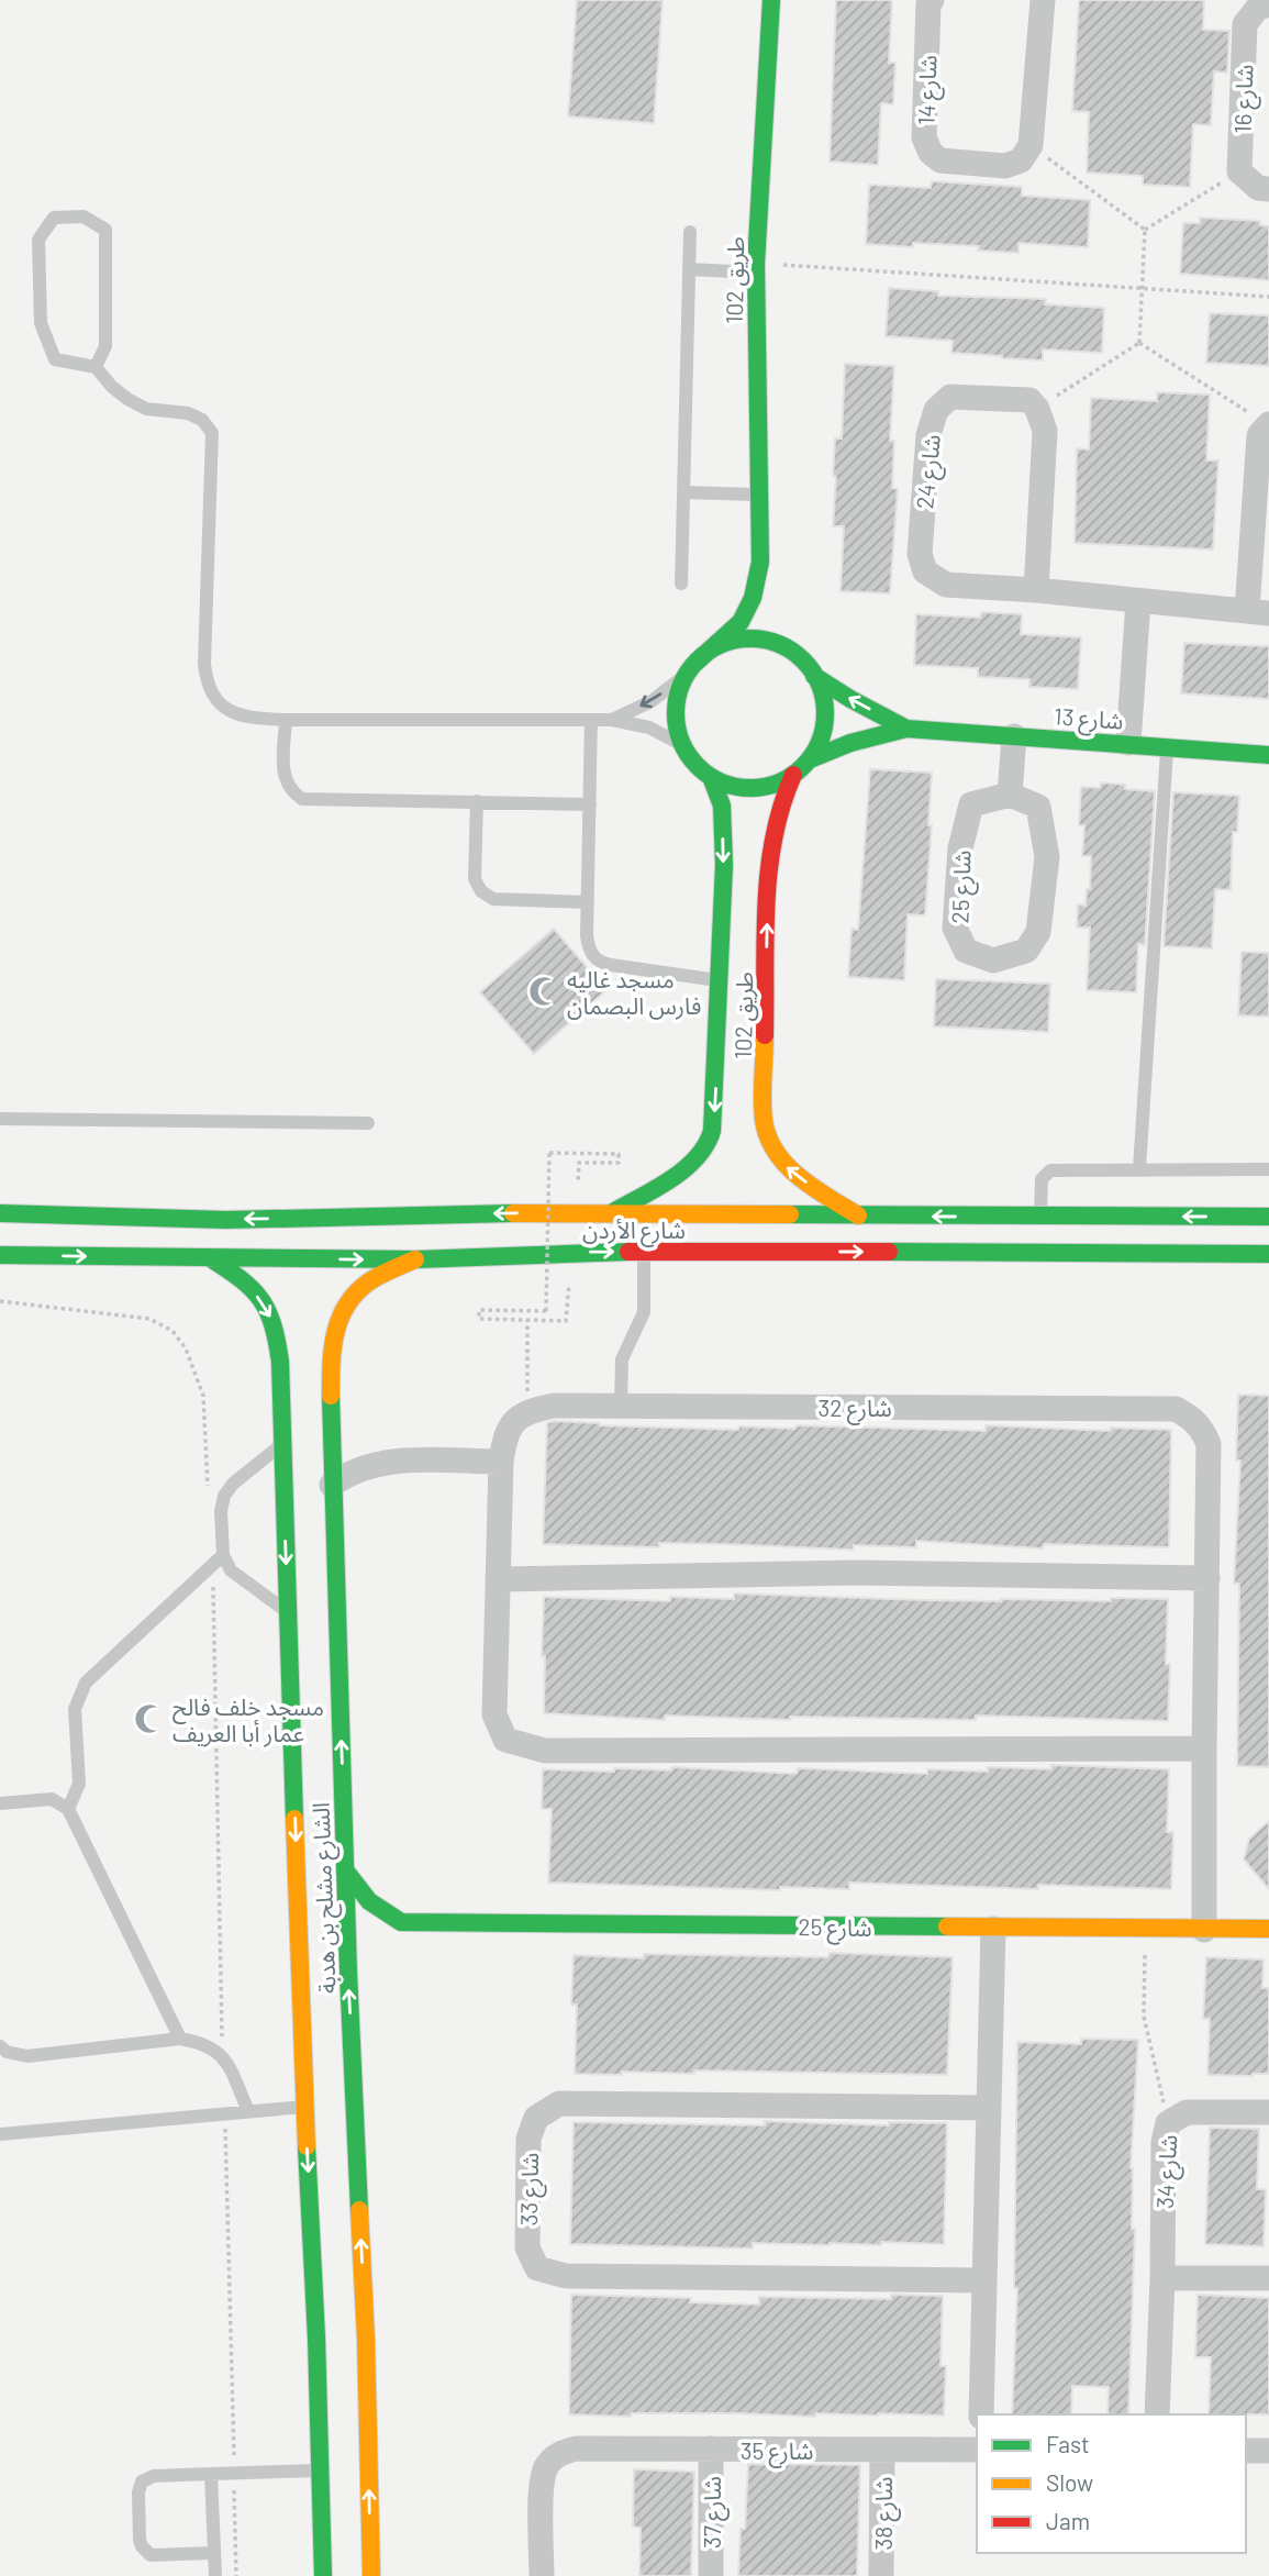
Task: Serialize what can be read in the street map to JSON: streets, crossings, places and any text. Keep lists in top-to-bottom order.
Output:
{
  "streets": {
    "street": [
      "شارع 14",
      "شارع 16",
      "طريق 102",
      "شارع 24",
      "شارع 13",
      "شارع 25",
      "شارع الأردن",
      "شارع 32",
      "الشارع مشلح بن هدبة",
      "شارع 34",
      "شارع 33",
      "شارع 35",
      "شارع 37",
      "شارع 38"
    ]
  },
  "crossings": [
    ["طريق 102", "شارع 13"],
    ["طريق 102", "شارع الأردن"],
    ["شارع 25", "شارع 32"],
    ["شارع 25", "الشارع مشلح بن هدبة"],
    ["شارع الأردن", "الشارع مشلح بن هدبة"],
    ["شارع 35", "شارع 37"],
    ["شارع 35", "شارع 38"]
  ],
  "places": {
    "mosque": ["مسجد غاليه فارس البصمان", "مسجد خلف فالح عمار أبا العريف"]
  },
  "legend": ["Fast", "Slow", "Jam"]
}
